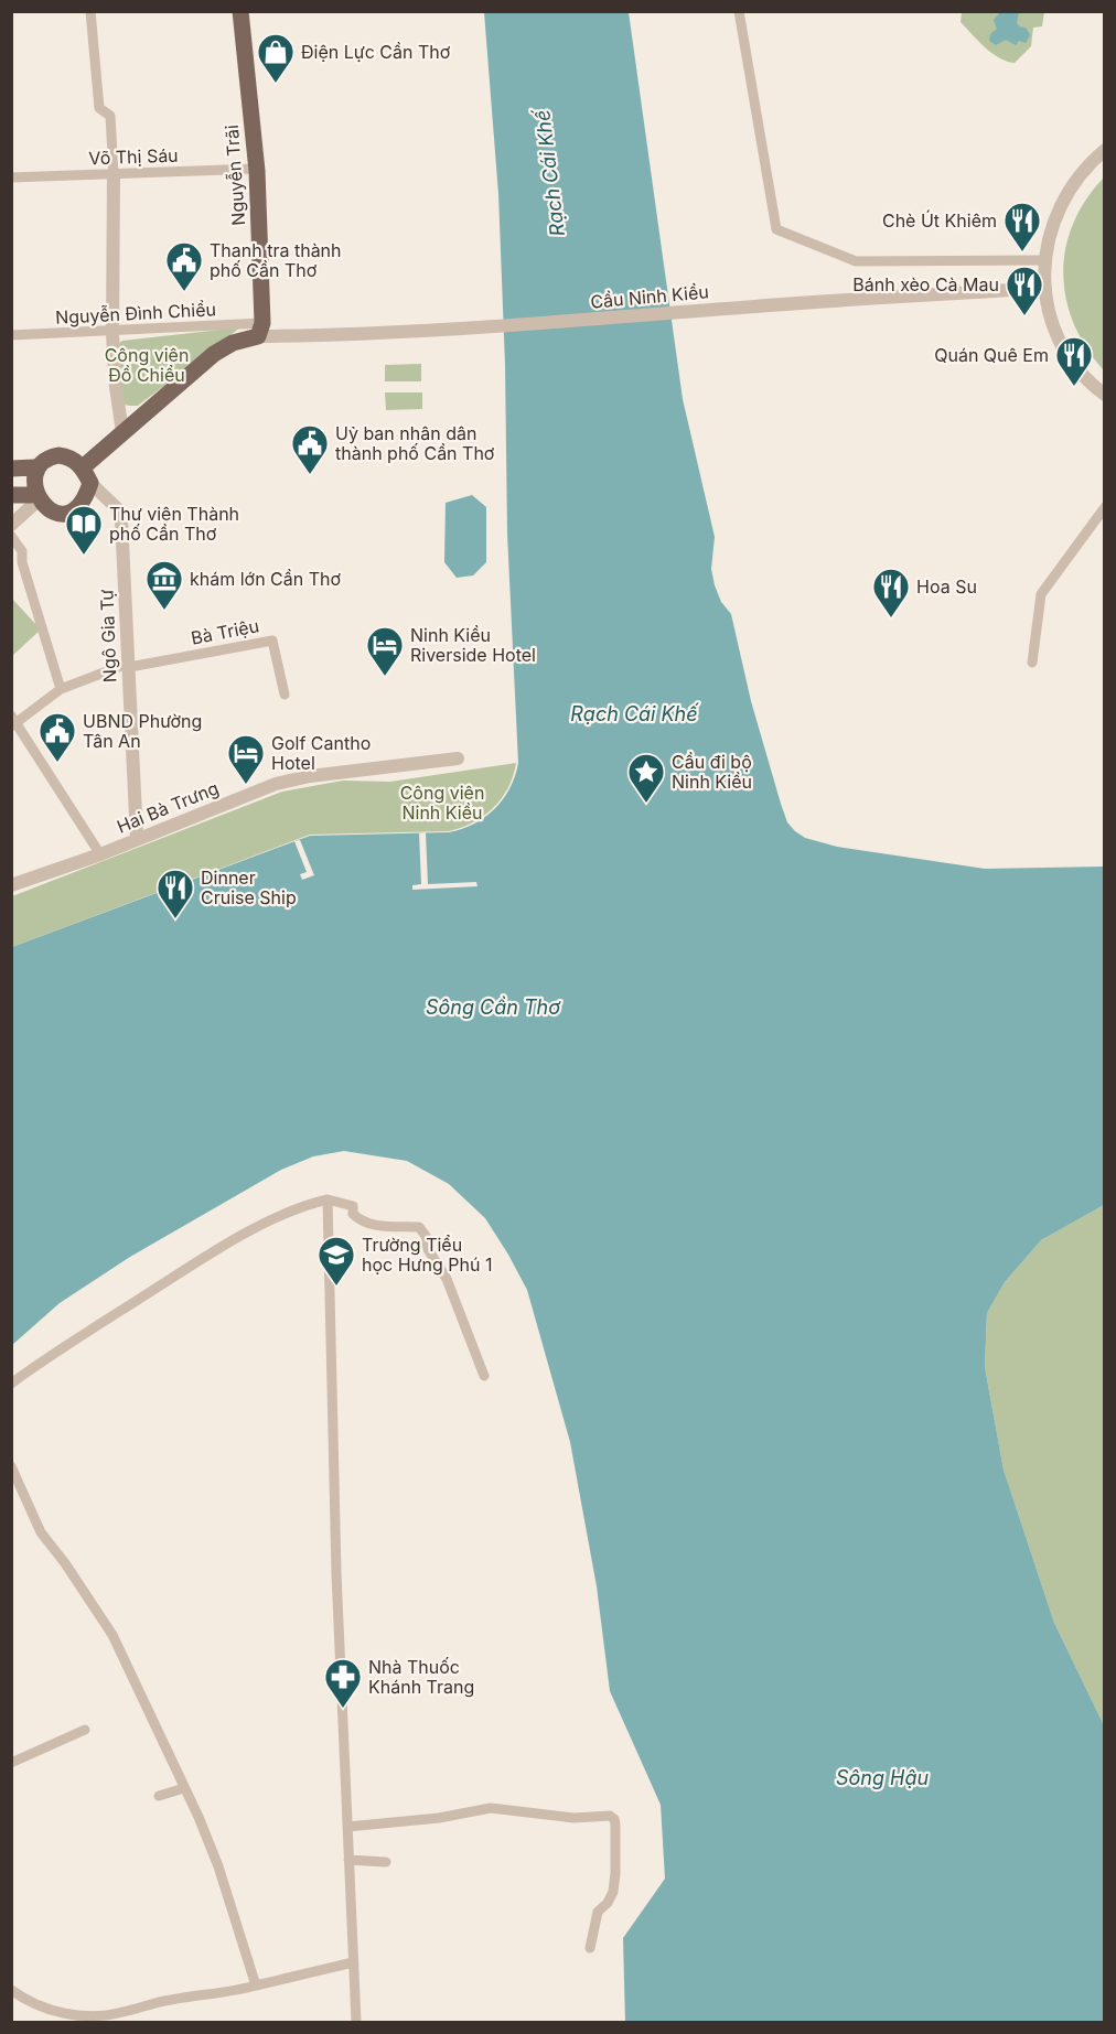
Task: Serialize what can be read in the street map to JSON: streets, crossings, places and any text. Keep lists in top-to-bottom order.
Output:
{
  "streets": {
    "main road": ["Nguyễn Trãi"],
    "street": [
      "Võ Thị Sáu",
      "Cầu Ninh Kiều",
      "Nguyễn Đình Chiểu",
      "Bà Triệu",
      "Ngô Gia Tự",
      "Hai Bà Trưng"
    ]
  },
  "crossings": [
    ["Võ Thị Sáu", "Nguyễn Trãi"],
    ["Nguyễn Trãi", "Cầu Ninh Kiều"],
    ["Nguyễn Trãi", "Nguyễn Đình Chiểu"],
    ["Cầu Ninh Kiều", "Nguyễn Đình Chiểu"],
    ["Bà Triệu", "Ngô Gia Tự"],
    ["Ngô Gia Tự", "Hai Bà Trưng"]
  ],
  "water": ["Rạch Cái Khế", "Sông Cần Thơ", "Sông Hậu"],
  "parks": ["Công viên Đồ Chiểu", "Công viên Ninh Kiều"],
  "places": {
    "shop": ["Điện Lực Cần Thơ"],
    "restaurant": [
      "Chè Út Khiêm",
      "Bánh xèo Cà Mau",
      "Quán Quê Em",
      "Hoa Su",
      "Dinner Cruise Ship"
    ],
    "public building": ["Thanh tra thành phố Cần Thơ", "Uỷ ban nhân dân thành phố Cần Thơ", "UBND Phường Tân An"],
    "library": ["Thư viện Thành phố Cần Thơ"],
    "museum": ["khám lớn Cần Thơ"],
    "hotel": ["Ninh Kiều Riverside Hotel", "Golf Cantho Hotel"],
    "place": ["Cầu đi bộ Ninh Kiều"],
    "school or university": ["Trường Tiểu học Hưng Phú 1"],
    "pharmacy": ["Nhà Thuốc Khánh Trang"]
  }
}
